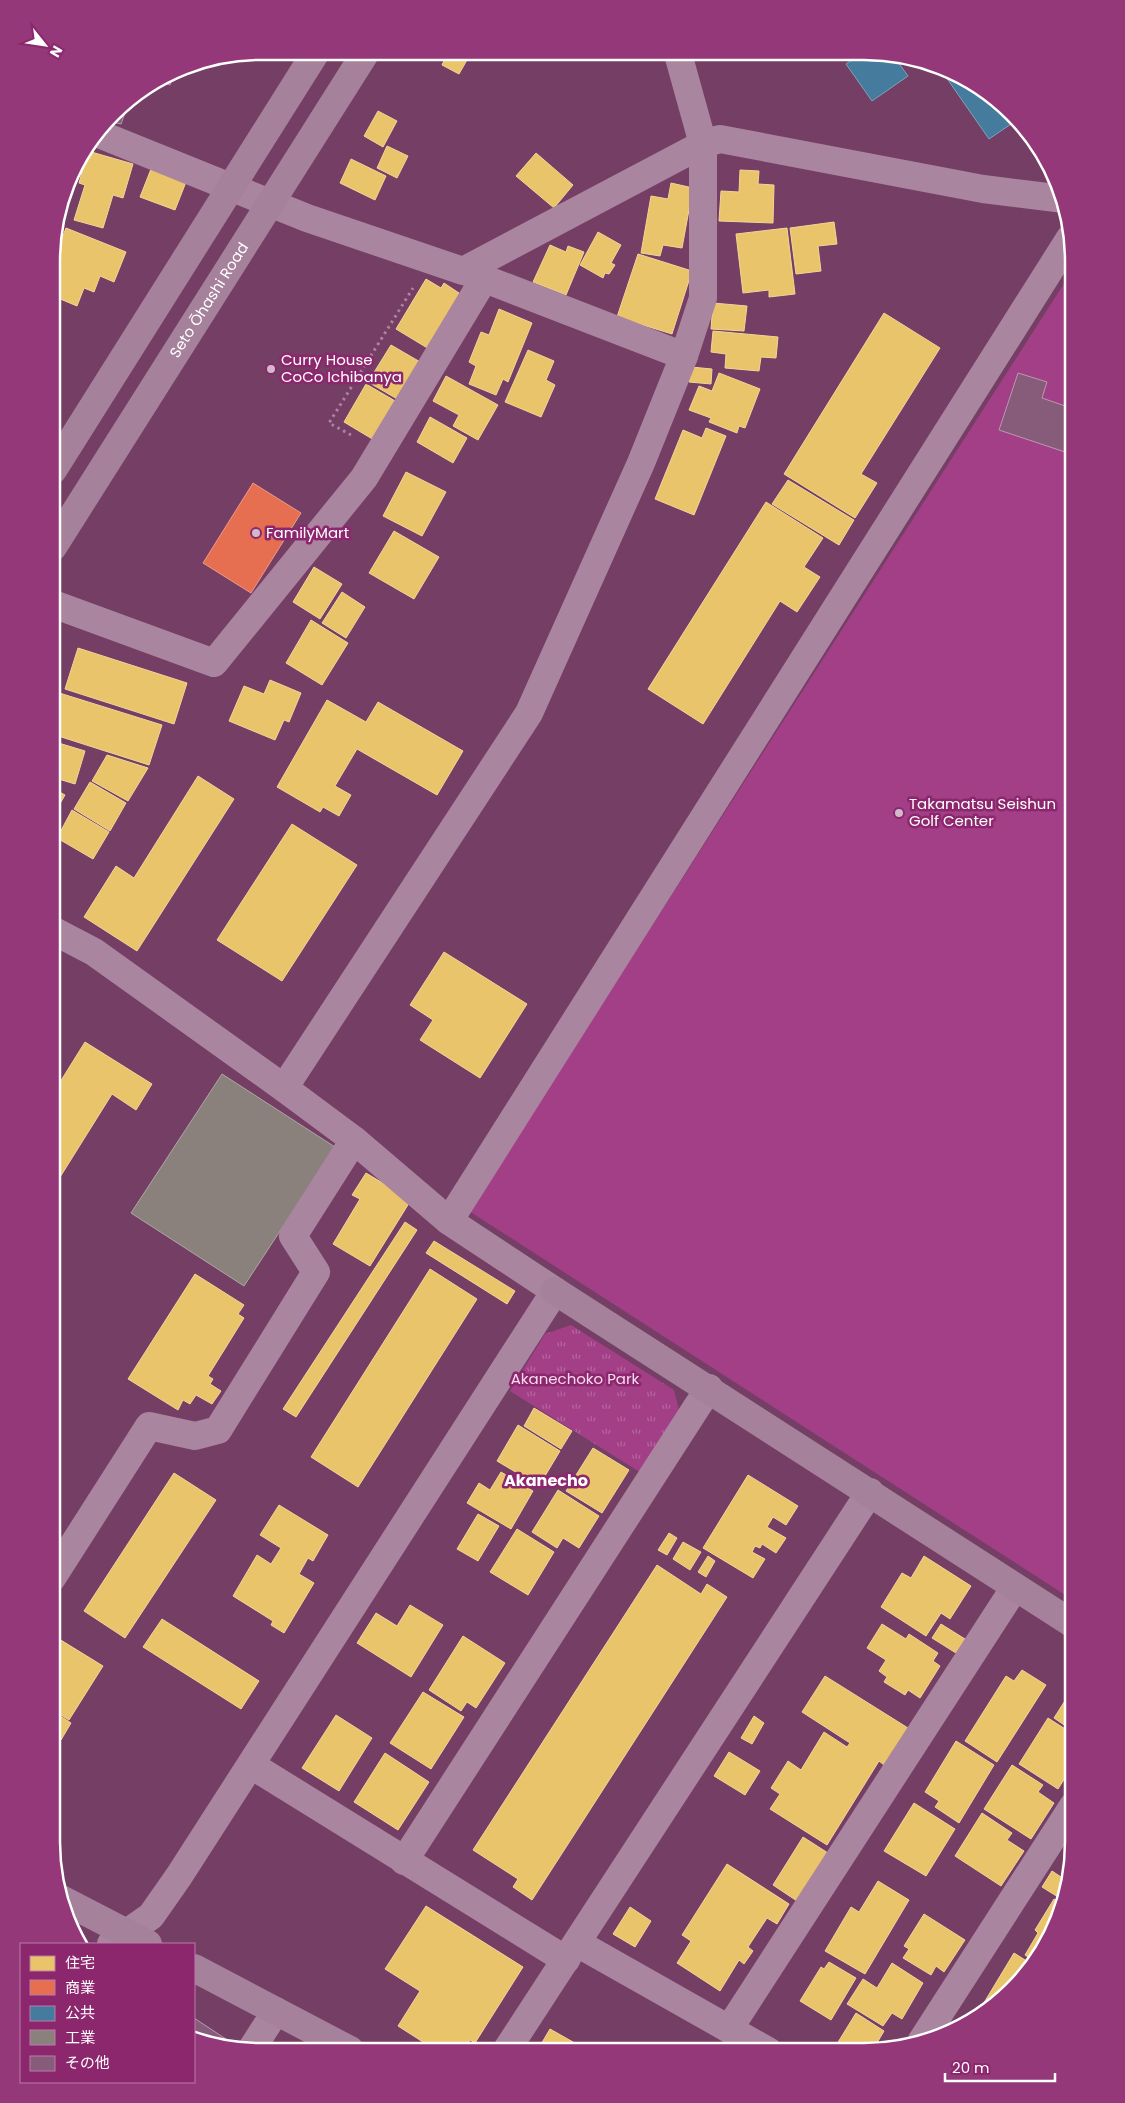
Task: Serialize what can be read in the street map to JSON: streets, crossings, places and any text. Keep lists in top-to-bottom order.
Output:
{
  "streets": {
    "street": ["Seto Ōhashi Road"]
  },
  "districts": ["Akanecho"],
  "parks": ["Akanechoko Park"],
  "places": ["Curry House CoCo Ichibanya", "FamilyMart", "Takamatsu Seishun Golf Center"],
  "legend": [
    "住宅",
    "商業",
    "公共",
    "工業",
    "その他"
  ],
  "scale_bar": "20 m",
  "north": "bottom right"
}
